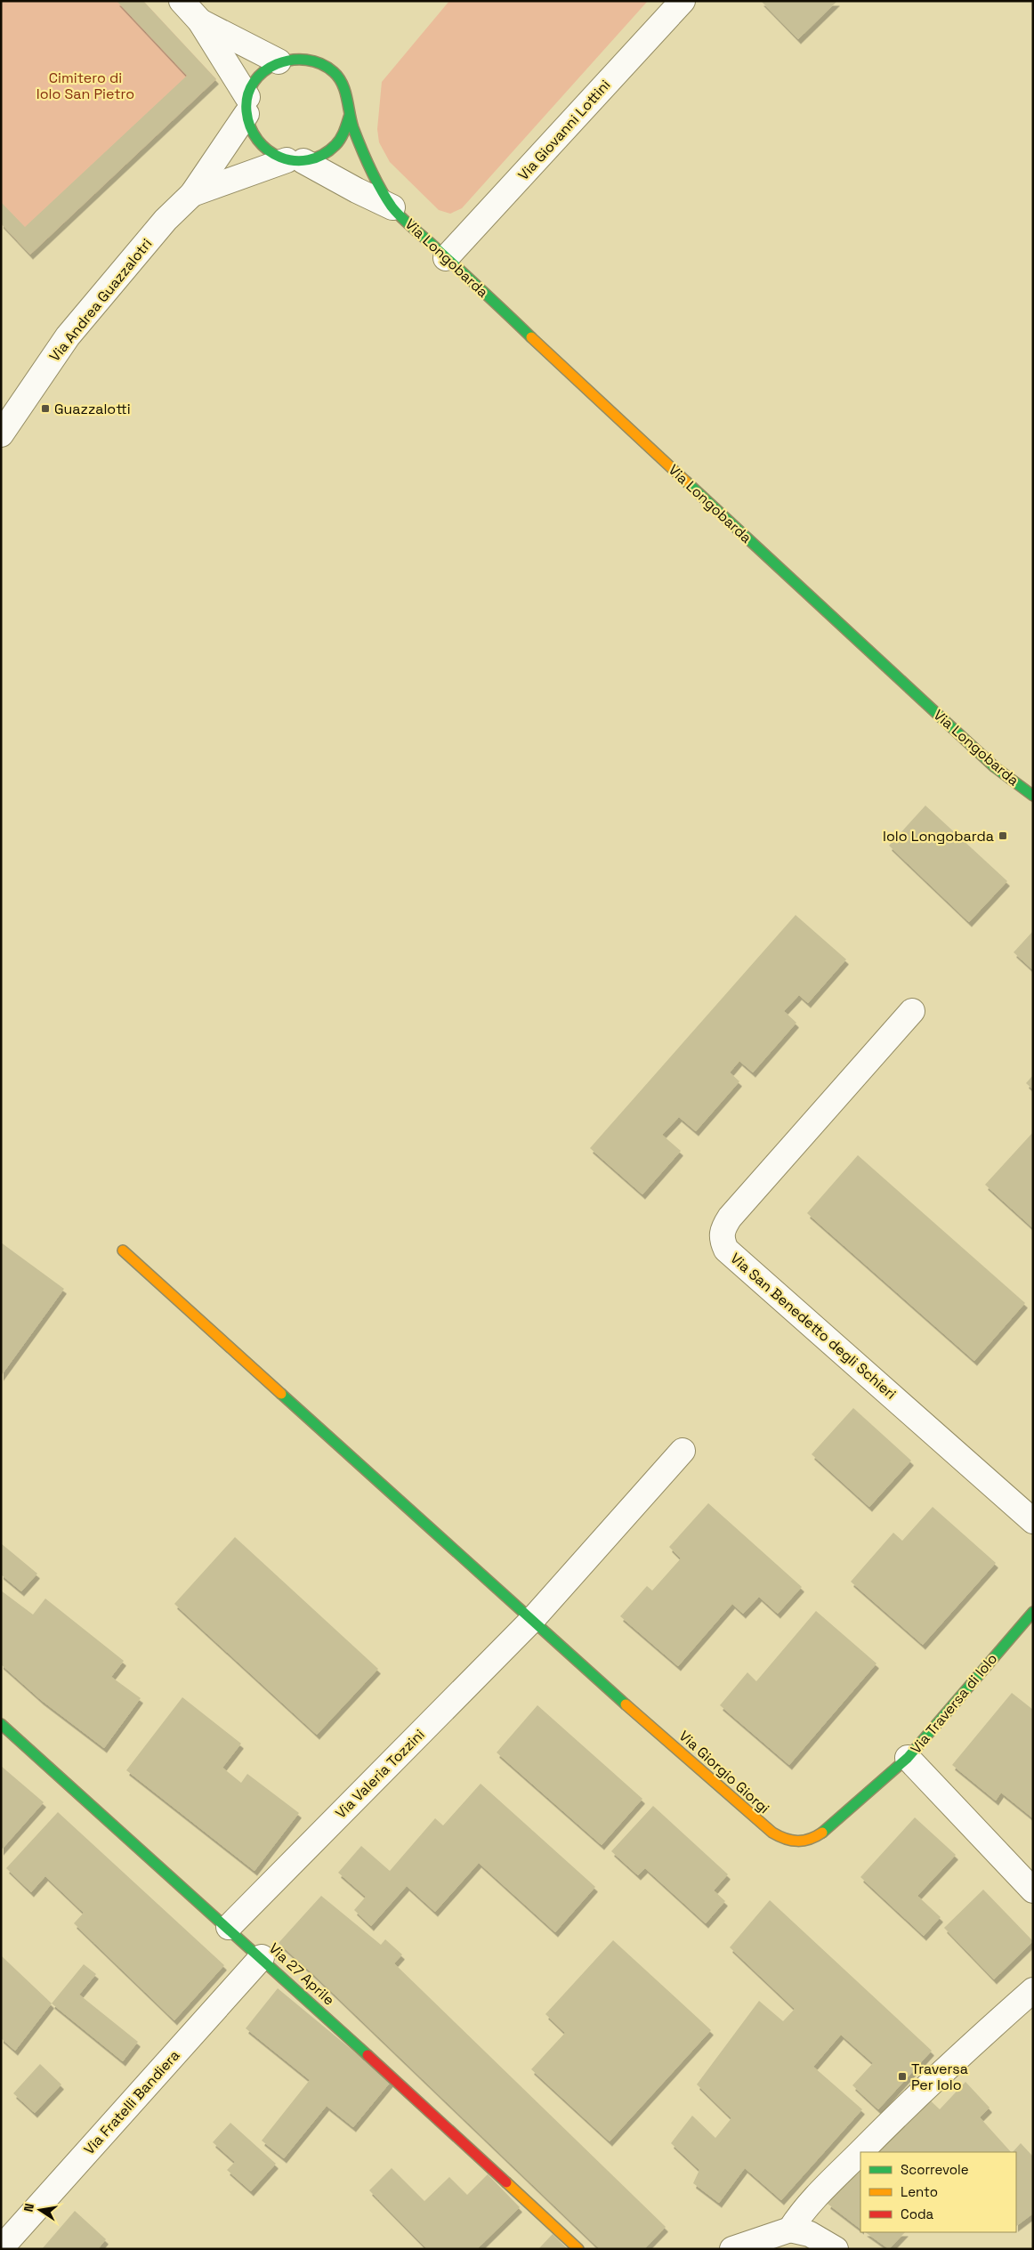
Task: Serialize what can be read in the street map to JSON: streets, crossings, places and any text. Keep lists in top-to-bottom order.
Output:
{
  "streets": {
    "street": [
      "Via Giovanni Lottini",
      "Via Longobarda",
      "Via Andrea Guazzalotri",
      "Via San Benedetto degli Schieri",
      "Via Traversa di Iolo",
      "Via Giorgio Giorgi",
      "Via Valeria Tozzini",
      "Via 27 Aprile",
      "Via Fratelli Bandiera"
    ]
  },
  "crossings": [
    ["Via Giovanni Lottini", "Via Longobarda"],
    ["Via Longobarda", "Via Andrea Guazzalotri"],
    ["Via Traversa di Iolo", "Via Giorgio Giorgi"],
    ["Via Giorgio Giorgi", "Via Valeria Tozzini"],
    ["Via Valeria Tozzini", "Via 27 Aprile"],
    ["Via 27 Aprile", "Via Fratelli Bandiera"]
  ],
  "parks": ["Cimitero di Iolo San Pietro"],
  "places": {
    "transit": ["Guazzalotti", "Iolo Longobarda", "Traversa Per Iolo"]
  },
  "legend": ["Scorrevole", "Lento", "Coda"],
  "north": "left"
}
